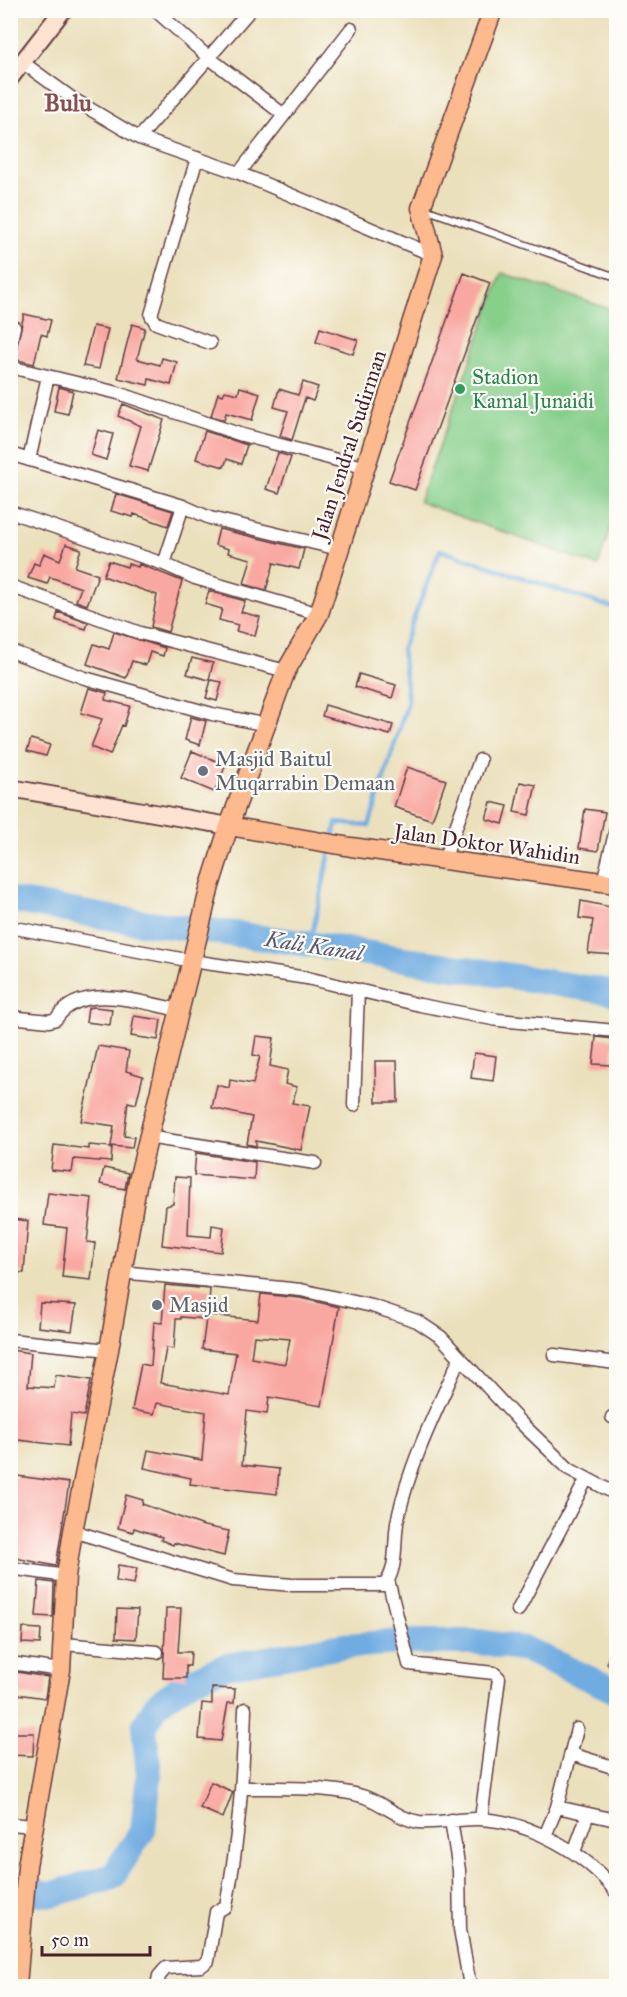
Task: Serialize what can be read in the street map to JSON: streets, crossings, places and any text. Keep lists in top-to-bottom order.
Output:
{
  "streets": {
    "main road": ["Jalan Jendral Sudirman", "Jalan Doktor Wahidin"]
  },
  "crossings": [
    ["Jalan Jendral Sudirman", "Jalan Doktor Wahidin"]
  ],
  "districts": ["Bulu"],
  "water": ["Kali Kanal"],
  "places": ["Stadion Kamal Junaidi", "Masjid Baitul Muqarrabin Demaan", "Masjid"],
  "scale_bar": "50 m"
}
